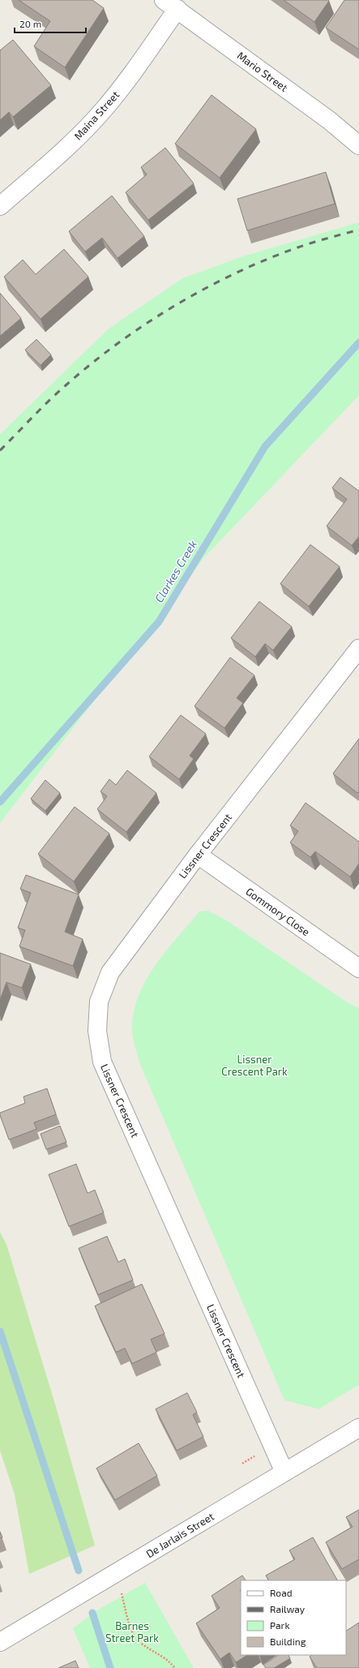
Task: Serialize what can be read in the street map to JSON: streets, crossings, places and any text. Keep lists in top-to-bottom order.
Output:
{
  "streets": {
    "street": [
      "Mario Street",
      "Maina Street",
      "Lissner Crescent",
      "Gommory Close",
      "De Jarlais Street"
    ]
  },
  "crossings": [
    ["Mario Street", "Maina Street"],
    ["Lissner Crescent", "Gommory Close"],
    ["Lissner Crescent", "De Jarlais Street"]
  ],
  "water": ["Clarkes Creek"],
  "parks": ["Lissner Crescent Park", "Barnes Street Park"],
  "legend": [
    "Road",
    "Railway",
    "Park",
    "Building"
  ],
  "scale_bar": "20 m"
}
